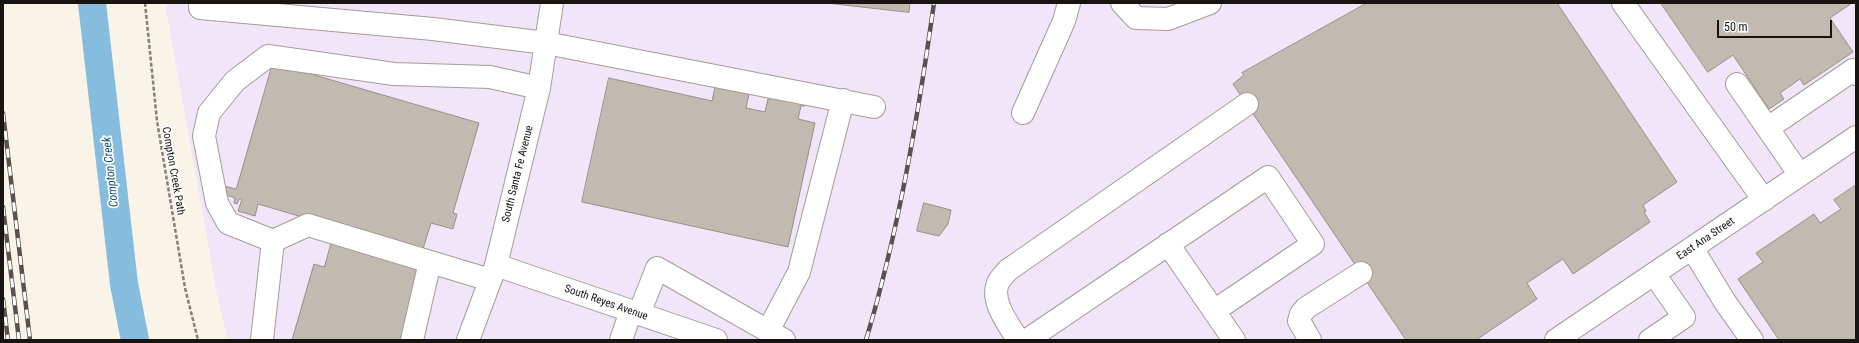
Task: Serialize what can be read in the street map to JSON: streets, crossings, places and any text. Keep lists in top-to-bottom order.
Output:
{
  "streets": {
    "street": ["South Santa Fe Avenue", "East Ana Street", "South Reyes Avenue"],
    "path": ["Compton Creek Path"]
  },
  "crossings": [
    ["South Santa Fe Avenue", "South Reyes Avenue"]
  ],
  "water": ["Compton Creek"],
  "scale_bar": "50 m"
}
